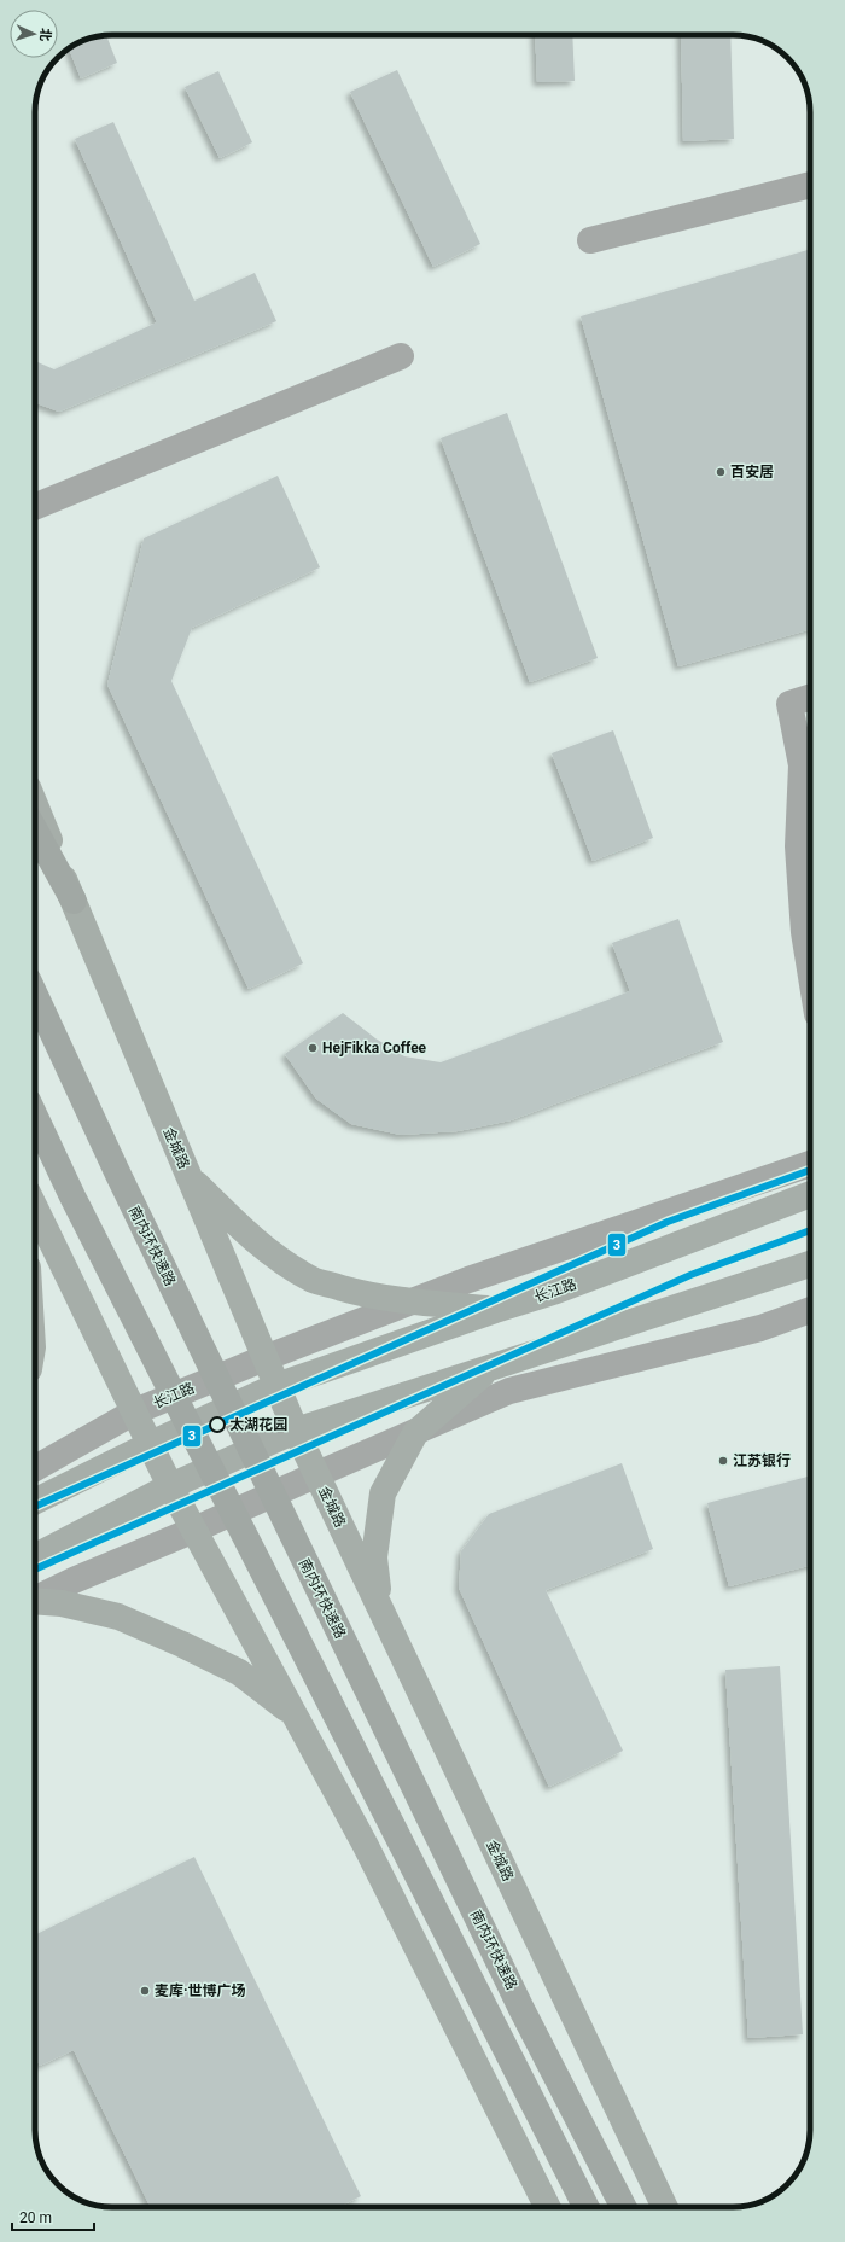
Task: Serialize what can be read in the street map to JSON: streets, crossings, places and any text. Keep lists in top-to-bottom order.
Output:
{
  "streets": {
    "highway": ["南内环快速路"],
    "main road": ["金城路", "长江路"]
  },
  "crossings": [
    ["金城路", "长江路"]
  ],
  "places": [
    "百安居",
    "HejFikka Coffee",
    "太湖花园",
    "江苏银行",
    "麦库·世博广场"
  ],
  "lines": ["transit line 3"],
  "scale_bar": "20 m",
  "north": "right"
}
